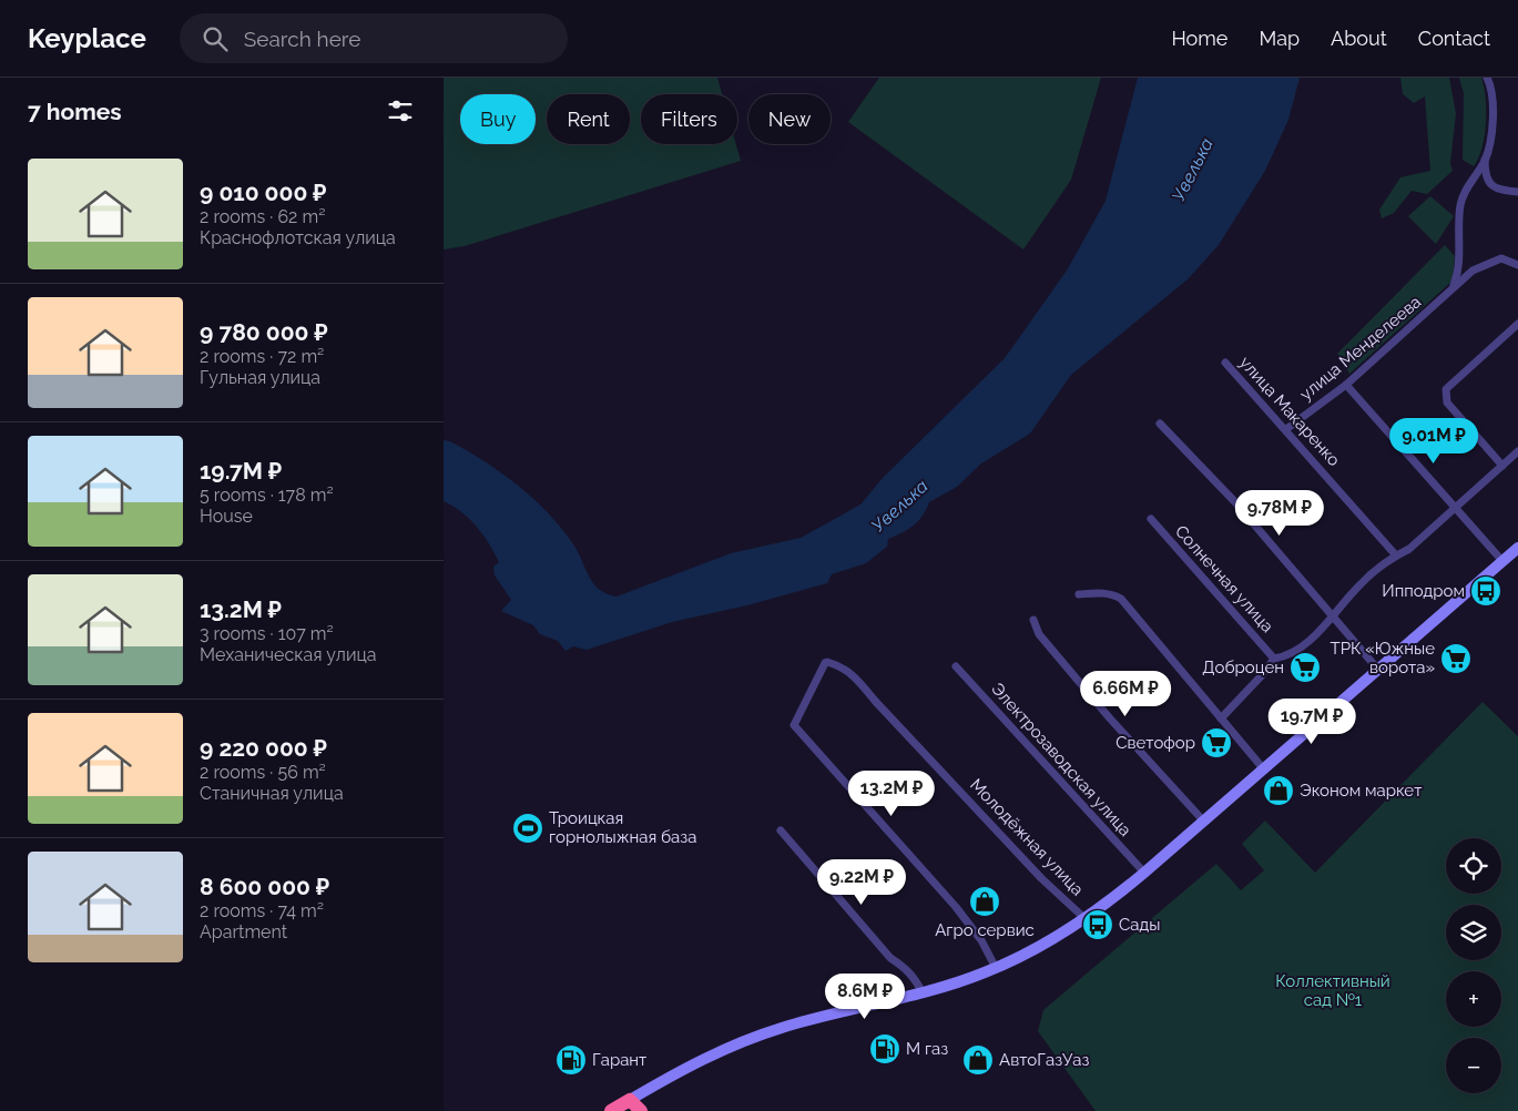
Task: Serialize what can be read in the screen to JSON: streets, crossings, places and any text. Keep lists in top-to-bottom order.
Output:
{
  "streets": {
    "street": [
      "улица Менделеева",
      "улица Макаренко",
      "Солнечная улица",
      "Электрозаводская улица",
      "Молодёжная улица"
    ]
  },
  "crossings": [
    ["улица Менделеева", "улица Макаренко"]
  ],
  "water": ["Увелька"],
  "parks": ["Коллективный сад №1"],
  "places": {
    "bus stop": ["Ипподром", "Сады"],
    "supermarket": ["ТРК «Южные ворота»", "Доброцен", "Светофор"],
    "shop": ["Эконом маркет", "Агро сервис", "АвтоГазУаз"],
    "sports": ["Троицкая горнолыжная база"],
    "fuel station": ["М газ", "Гарант"]
  },
  "page": {
    "header": "Keyplace",
    "search": "Search here",
    "nav": [
      "Home",
      "Map",
      "About",
      "Contact"
    ],
    "heading": "7 homes",
    "chip": [
      "Buy",
      "Rent",
      "Filters",
      "New"
    ],
    "list": [
      {
        "name": "9 010 000 ₽",
        "note": "2 rooms · 62 m² · Краснофлотская улица"
      },
      {
        "name": "9 780 000 ₽",
        "note": "2 rooms · 72 m² · Гульная улица"
      },
      {
        "name": "19.7M ₽",
        "note": "5 rooms · 178 m² · House"
      },
      {
        "name": "13.2M ₽",
        "note": "3 rooms · 107 m² · Механическая улица"
      },
      {
        "name": "9 220 000 ₽",
        "note": "2 rooms · 56 m² · Станичная улица"
      },
      {
        "name": "8 600 000 ₽",
        "note": "2 rooms · 74 m² · Apartment"
      }
    ],
    "price": [
      "9.01M ₽",
      "9.78M ₽",
      "6.66M ₽",
      "19.7M ₽",
      "13.2M ₽",
      "9.22M ₽",
      "8.6M ₽"
    ],
    "map_buttons": ["+", "−"]
  }
}
